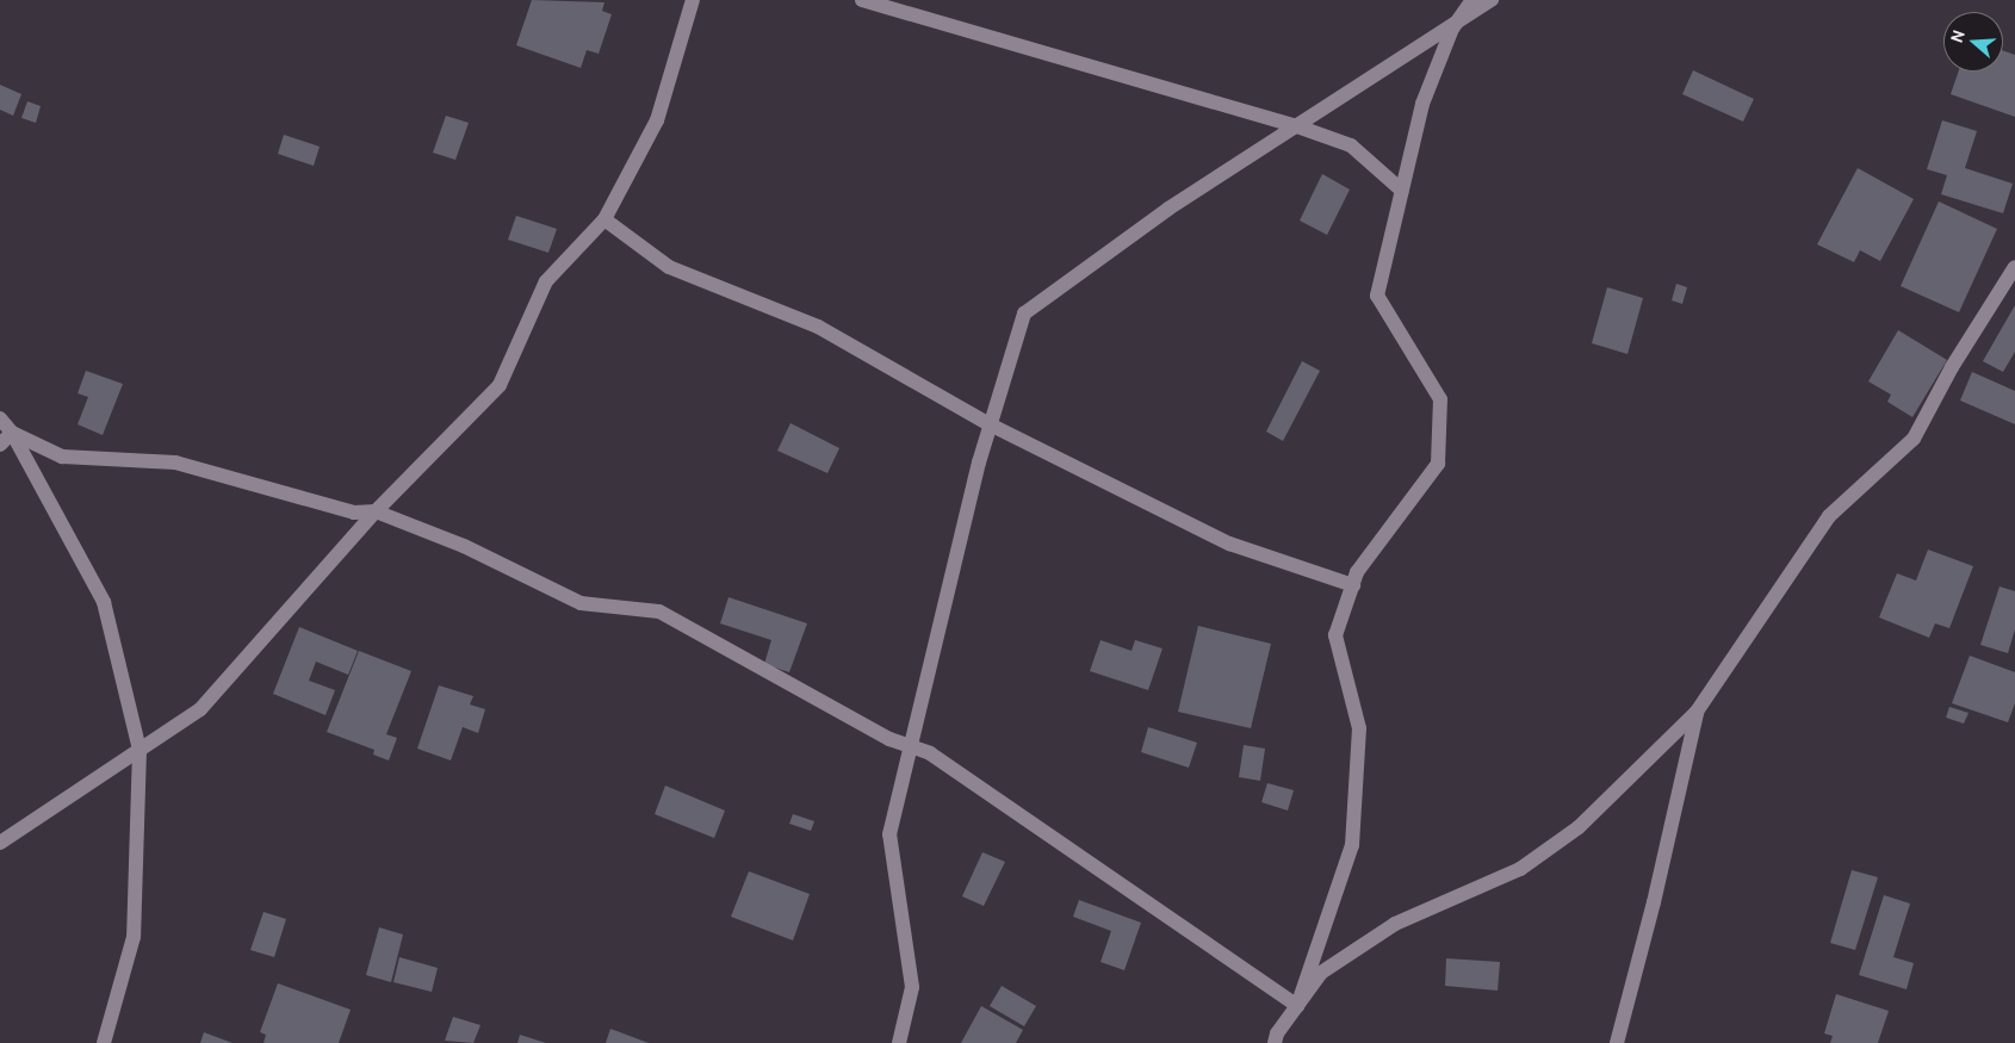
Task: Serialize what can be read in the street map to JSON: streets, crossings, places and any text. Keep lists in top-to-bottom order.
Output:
{
  "north": "left"
}
